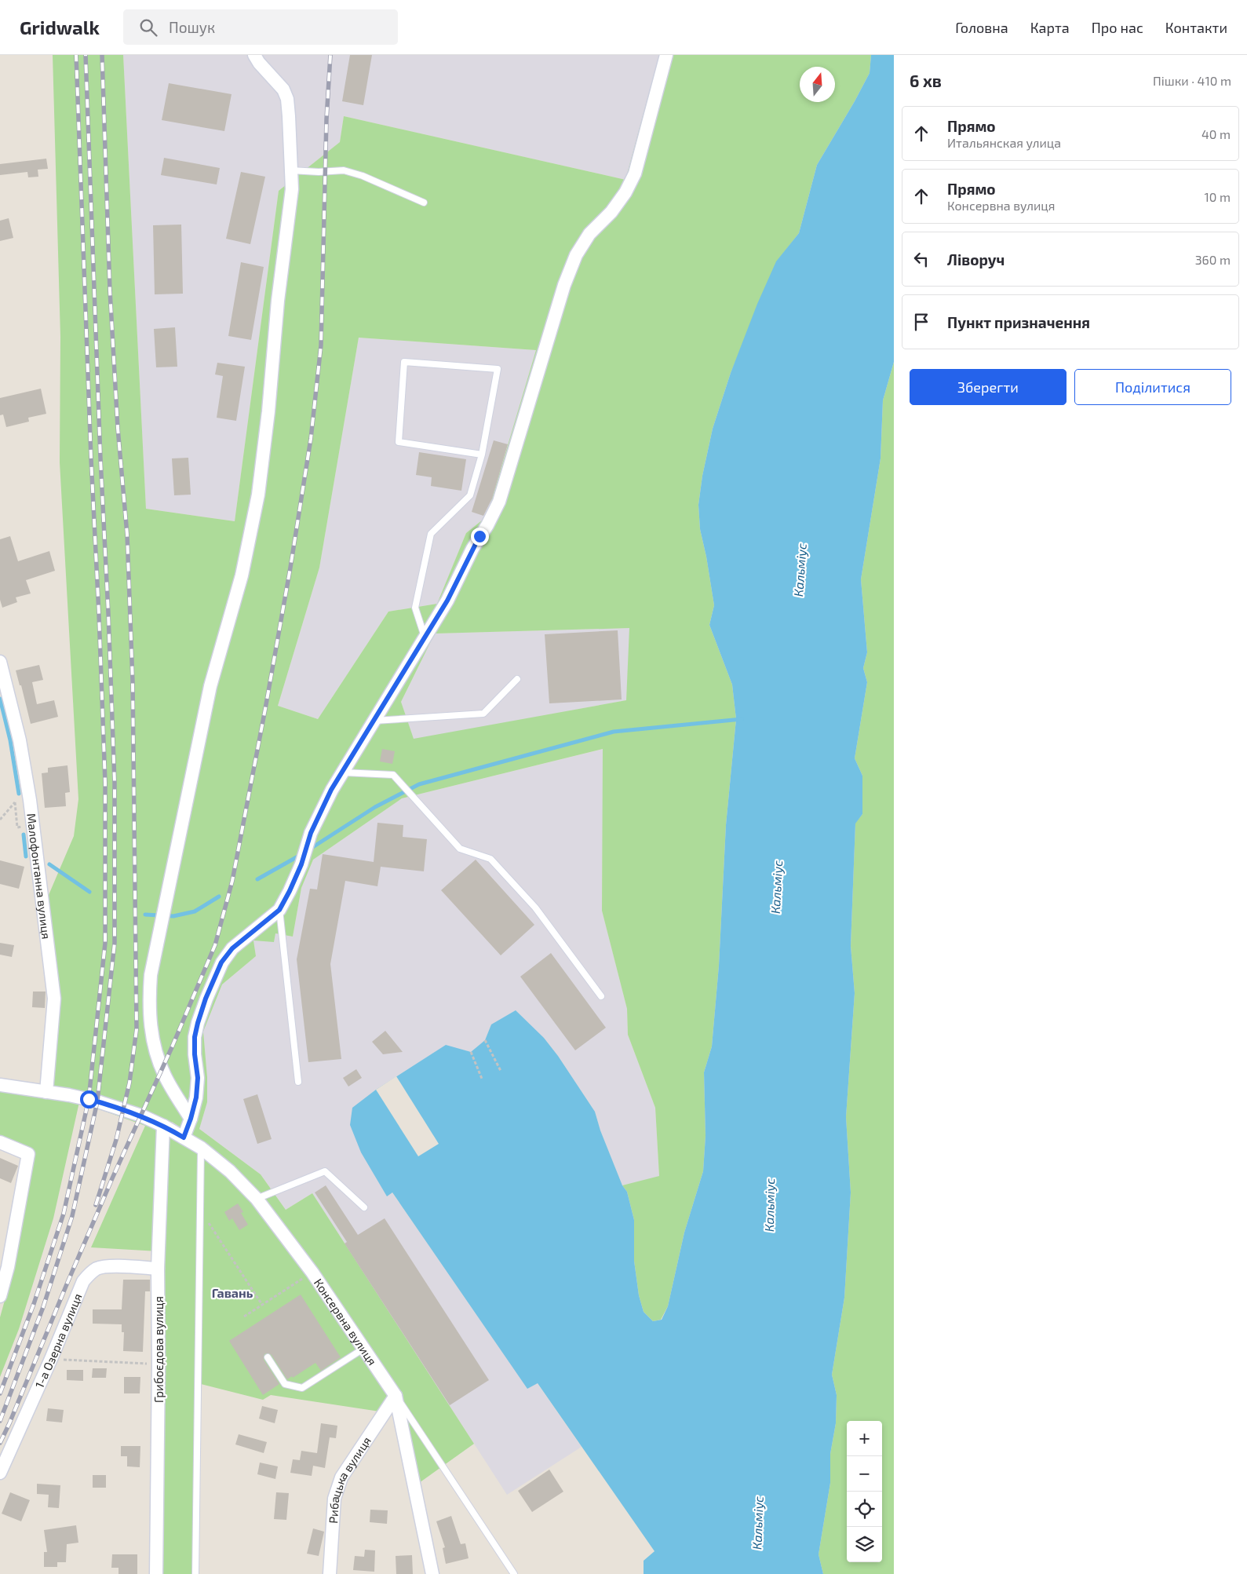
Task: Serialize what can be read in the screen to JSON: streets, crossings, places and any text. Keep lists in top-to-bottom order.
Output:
{
  "streets": {
    "street": [
      "Малофонтанна вулиця",
      "Консервна вулиця",
      "1-а Озерна вулиця",
      "Грибоєдова вулиця",
      "Рибацька вулиця"
    ]
  },
  "crossings": [
    ["Малофонтанна вулиця", "Консервна вулиця"],
    ["Консервна вулиця", "Грибоєдова вулиця"],
    ["Консервна вулиця", "Рибацька вулиця"],
    ["1-а Озерна вулиця", "Грибоєдова вулиця"]
  ],
  "districts": ["Гавань"],
  "water": ["Кальміус"],
  "north": "top",
  "page": {
    "header": "Gridwalk",
    "search": "Пошук",
    "nav": [
      "Головна",
      "Карта",
      "Про нас",
      "Контакти"
    ],
    "heading": ["6 хв", "Пішки · 410 m"],
    "list": [
      ["Прямо", "Итальянская улица", "40 m"],
      ["Прямо", "Консервна вулиця", "10 m"],
      ["Ліворуч", "360 m"],
      "Пункт призначення"
    ],
    "buttons": ["Зберегти", "Поділитися"],
    "map_buttons": ["+", "−"]
  }
}
